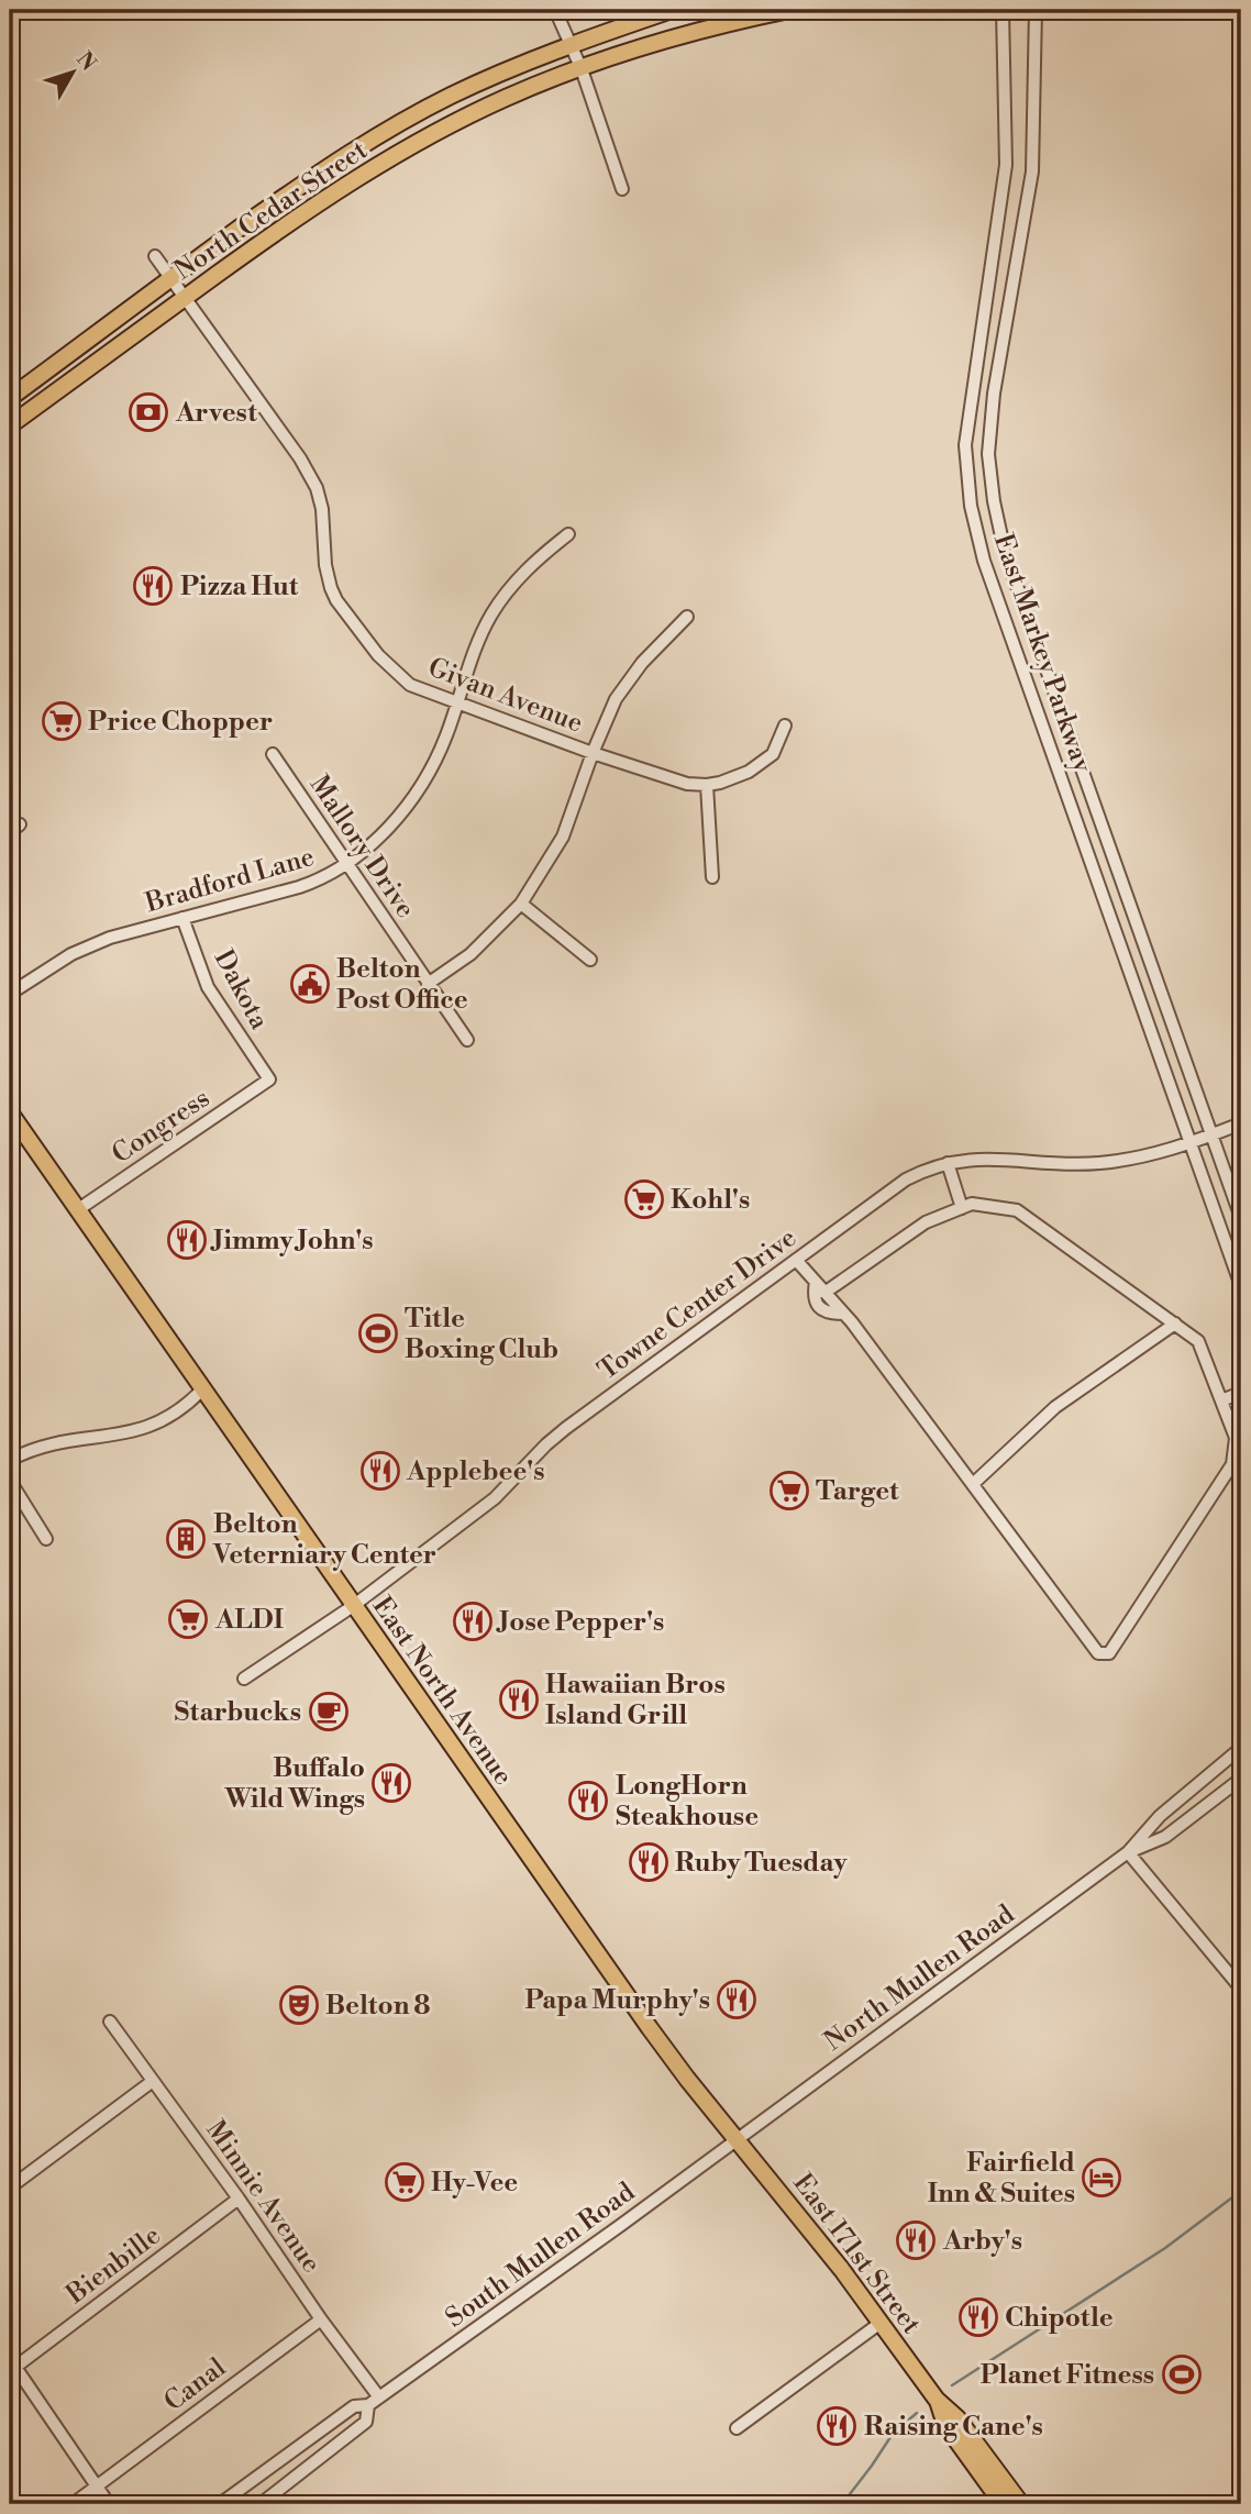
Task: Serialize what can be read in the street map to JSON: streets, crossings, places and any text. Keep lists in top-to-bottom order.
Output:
{
  "streets": {
    "main road": ["North Cedar Street", "East North Avenue", "East 171st Street"],
    "street": [
      "East Markey Parkway",
      "Givan Avenue",
      "Mallory Drive",
      "Bradford Lane",
      "Dakota",
      "Congress",
      "Towne Center Drive",
      "North Mullen Road",
      "Minnie Avenue",
      "South Mullen Road",
      "Bienbille",
      "Canal"
    ]
  },
  "crossings": [
    ["North Cedar Street", "Givan Avenue"],
    ["East Markey Parkway", "Towne Center Drive"],
    ["Givan Avenue", "Bradford Lane"],
    ["Mallory Drive", "Bradford Lane"],
    ["Bradford Lane", "Dakota"],
    ["Dakota", "Congress"],
    ["Congress", "East North Avenue"],
    ["Towne Center Drive", "East North Avenue"],
    ["East North Avenue", "North Mullen Road"],
    ["East North Avenue", "East 171st Street"],
    ["East North Avenue", "South Mullen Road"],
    ["North Mullen Road", "East 171st Street"],
    ["North Mullen Road", "South Mullen Road"],
    ["Minnie Avenue", "South Mullen Road"],
    ["Minnie Avenue", "Bienbille"],
    ["Minnie Avenue", "Canal"],
    ["East 171st Street", "South Mullen Road"]
  ],
  "places": {
    "bank": ["Arvest"],
    "restaurant": [
      "Pizza Hut",
      "Jimmy John's",
      "Applebee's",
      "Jose Pepper's",
      "Hawaiian Bros Island Grill",
      "Buffalo Wild Wings",
      "LongHorn Steakhouse",
      "Ruby Tuesday",
      "Papa Murphy's",
      "Arby's",
      "Chipotle",
      "Raising Cane's"
    ],
    "supermarket": [
      "Price Chopper",
      "Kohl's",
      "Target",
      "ALDI",
      "Hy-Vee"
    ],
    "public building": ["Belton Post Office"],
    "sports": ["Title Boxing Club", "Planet Fitness"],
    "building": ["Belton Veterniary Center"],
    "cafe": ["Starbucks"],
    "theatre": ["Belton 8"],
    "hotel": ["Fairfield Inn & Suites"]
  },
  "north": "top right"
}
